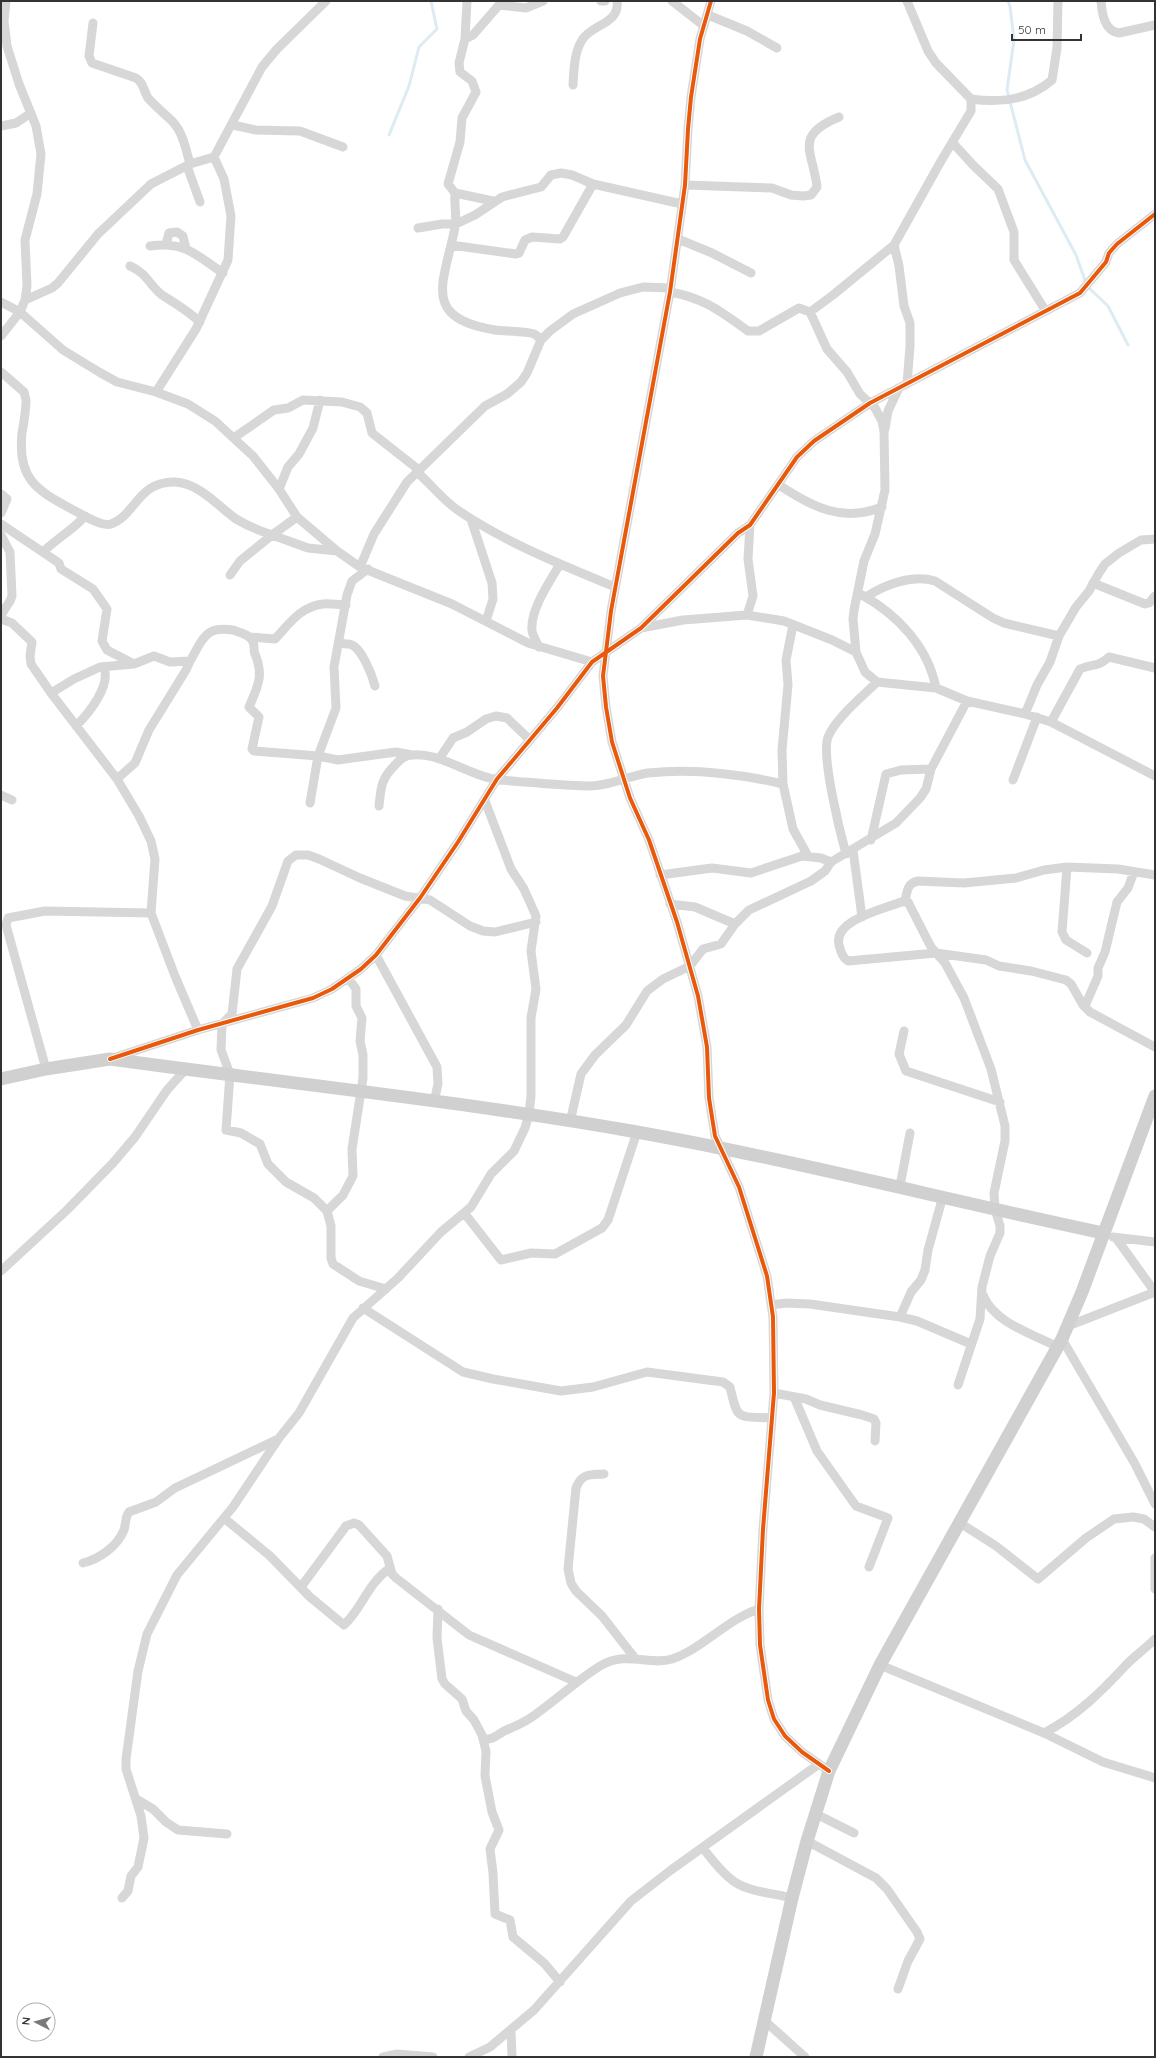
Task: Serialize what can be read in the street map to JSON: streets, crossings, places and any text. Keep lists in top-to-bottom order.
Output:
{
  "scale_bar": "50 m",
  "north": "left"
}
